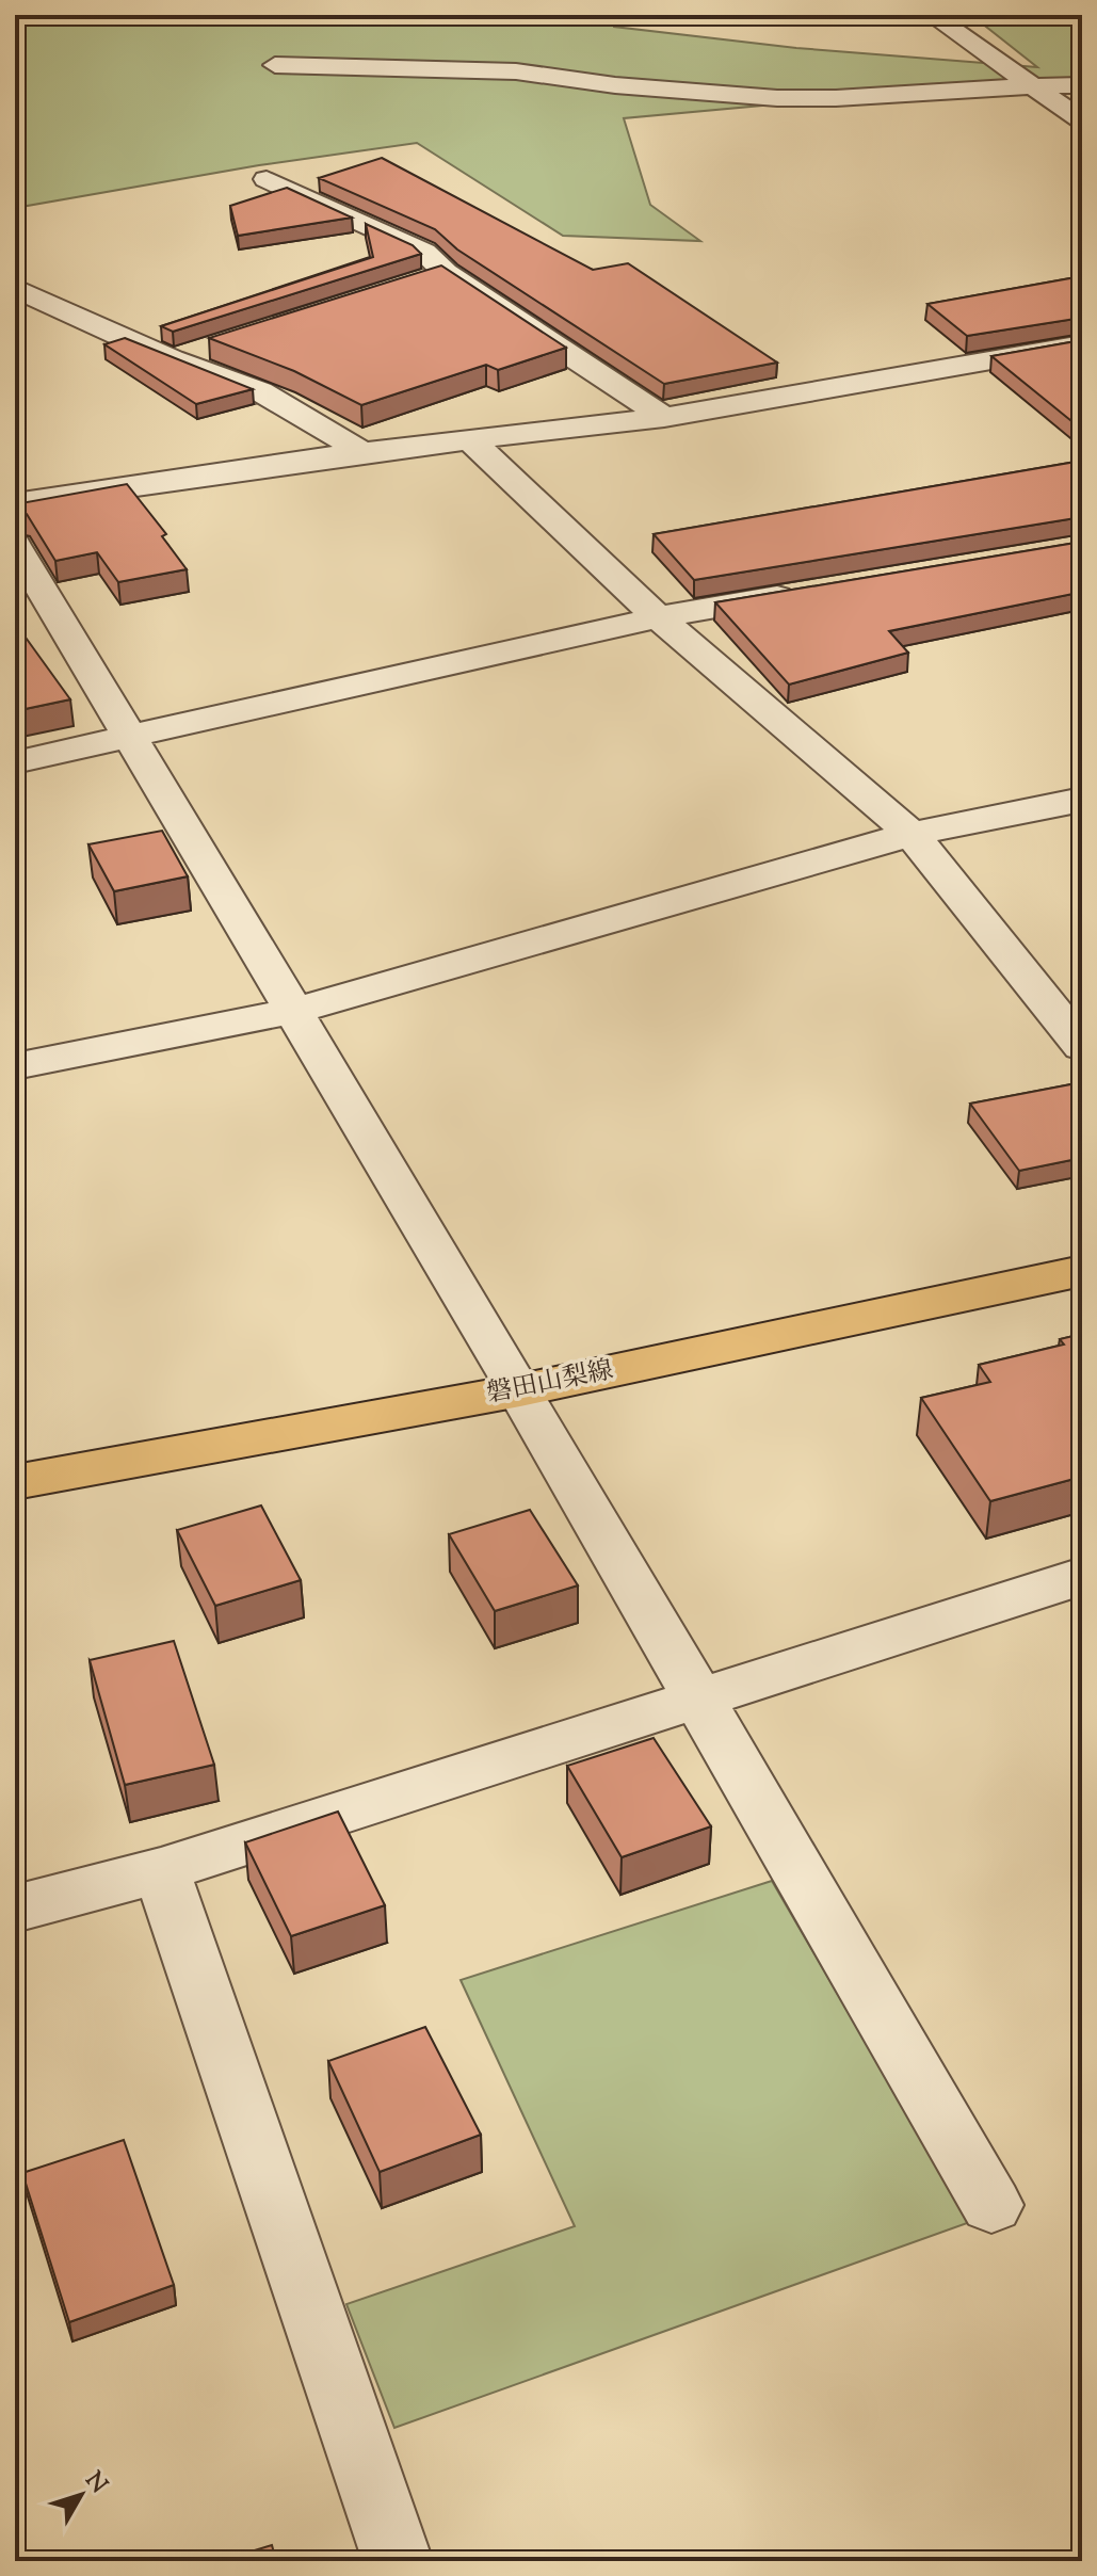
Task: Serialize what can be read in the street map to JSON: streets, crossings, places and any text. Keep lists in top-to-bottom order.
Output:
{
  "streets": {
    "main road": ["磐田山梨線"]
  },
  "north": "top right"
}
